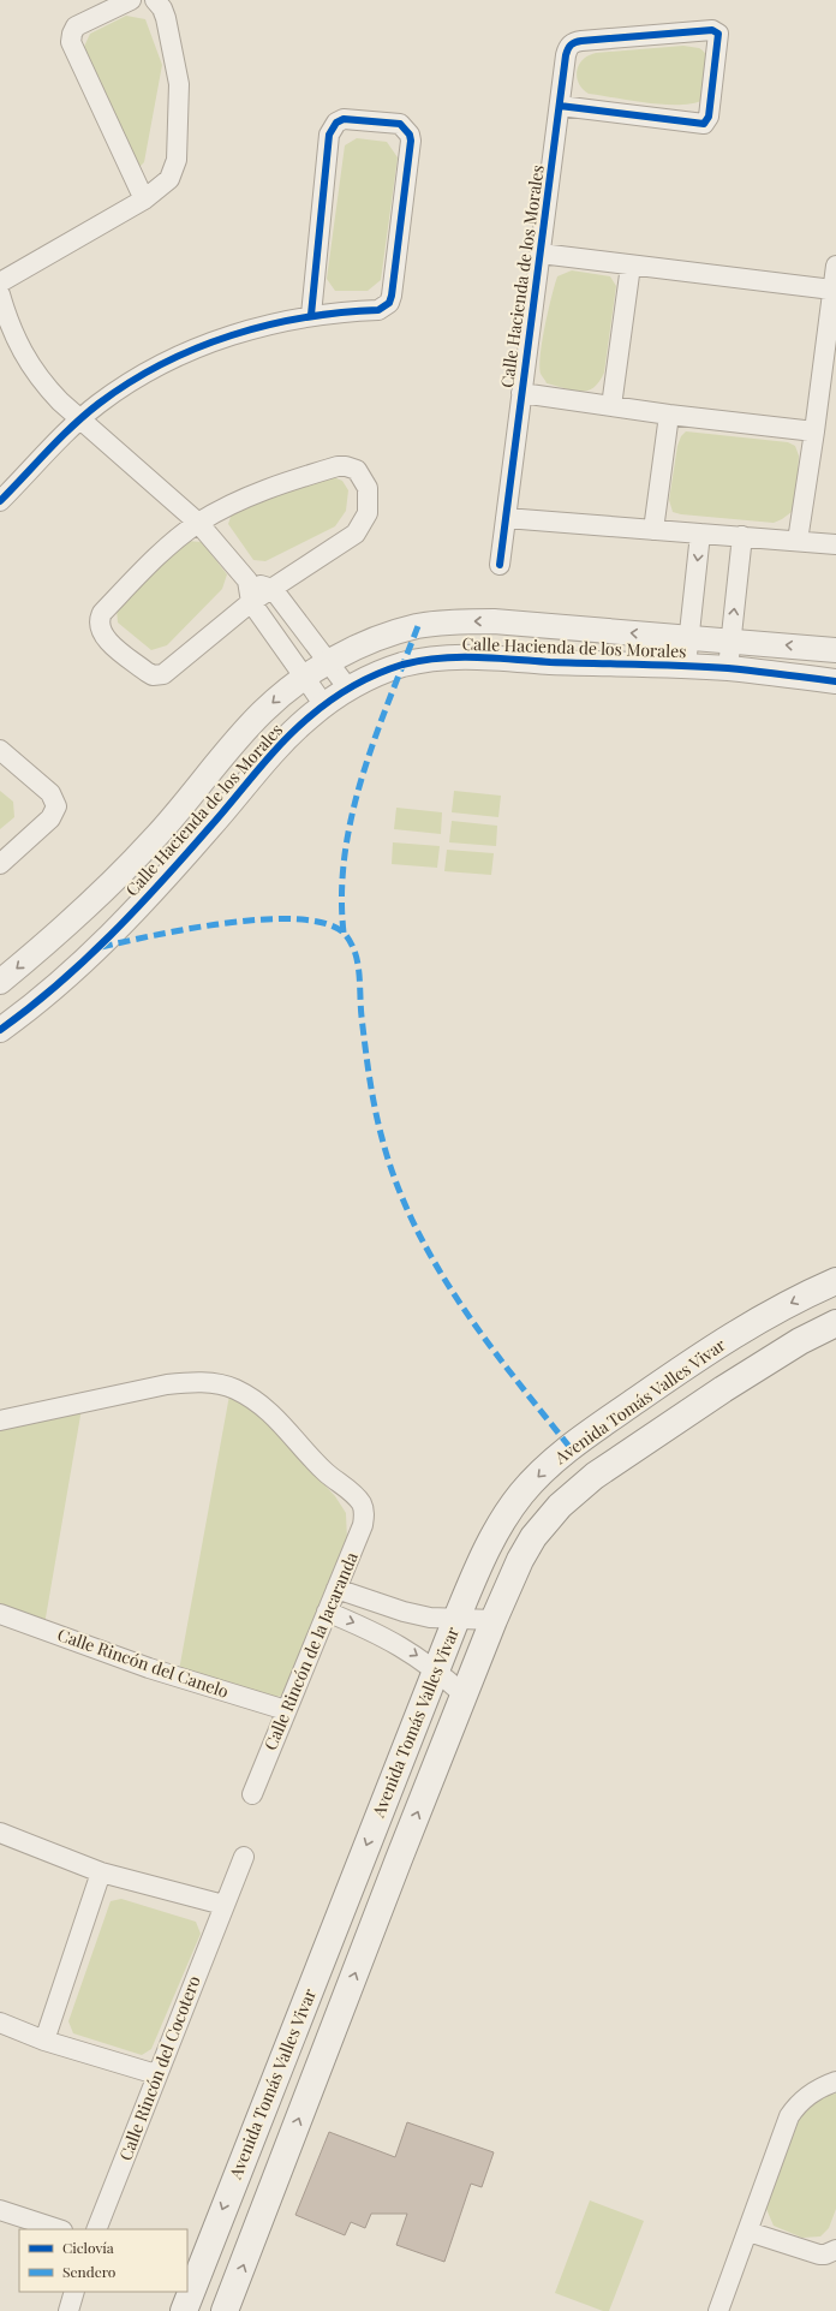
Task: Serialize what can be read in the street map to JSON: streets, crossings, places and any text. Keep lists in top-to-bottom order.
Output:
{
  "streets": {
    "main road": ["Avenida Tomás Valles Vivar"],
    "street": [
      "Calle Hacienda de los Morales",
      "Calle Rincón de la Jacaranda",
      "Calle Rincón del Canelo",
      "Calle Rincón del Cocotero"
    ]
  },
  "crossings": [
    ["Calle Rincón de la Jacaranda", "Calle Rincón del Canelo"]
  ],
  "legend": ["Ciclovía", "Sendero"]
}
